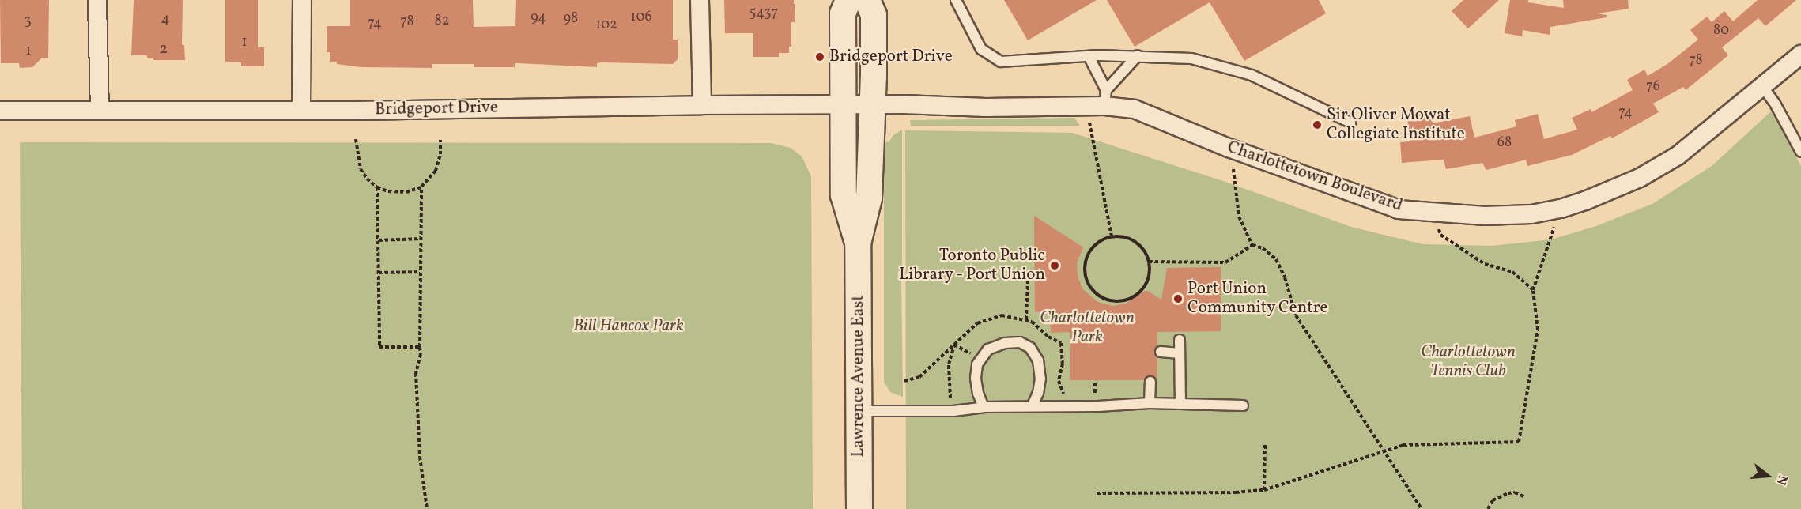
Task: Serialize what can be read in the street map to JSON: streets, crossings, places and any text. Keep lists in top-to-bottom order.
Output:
{
  "streets": {
    "main road": ["Lawrence Avenue East"],
    "street": ["Bridgeport Drive", "Charlottetown Boulevard"]
  },
  "crossings": [
    ["Bridgeport Drive", "Charlottetown Boulevard"],
    ["Bridgeport Drive", "Lawrence Avenue East"],
    ["Charlottetown Boulevard", "Lawrence Avenue East"]
  ],
  "parks": ["Charlottetown Park", "Bill Hancox Park", "Charlottetown Tennis Club"],
  "places": [
    "Bridgeport Drive",
    "Sir Oliver Mowat Collegiate Institute",
    "Toronto Public Library - Port Union",
    "Port Union Community Centre"
  ],
  "house_numbers": [
    "5437",
    "106",
    "94",
    "98",
    "4",
    "3",
    "82",
    "78",
    "74",
    "102",
    "80",
    "1",
    "2",
    "1",
    "78",
    "76",
    "74",
    "68"
  ],
  "north": "right"
}
